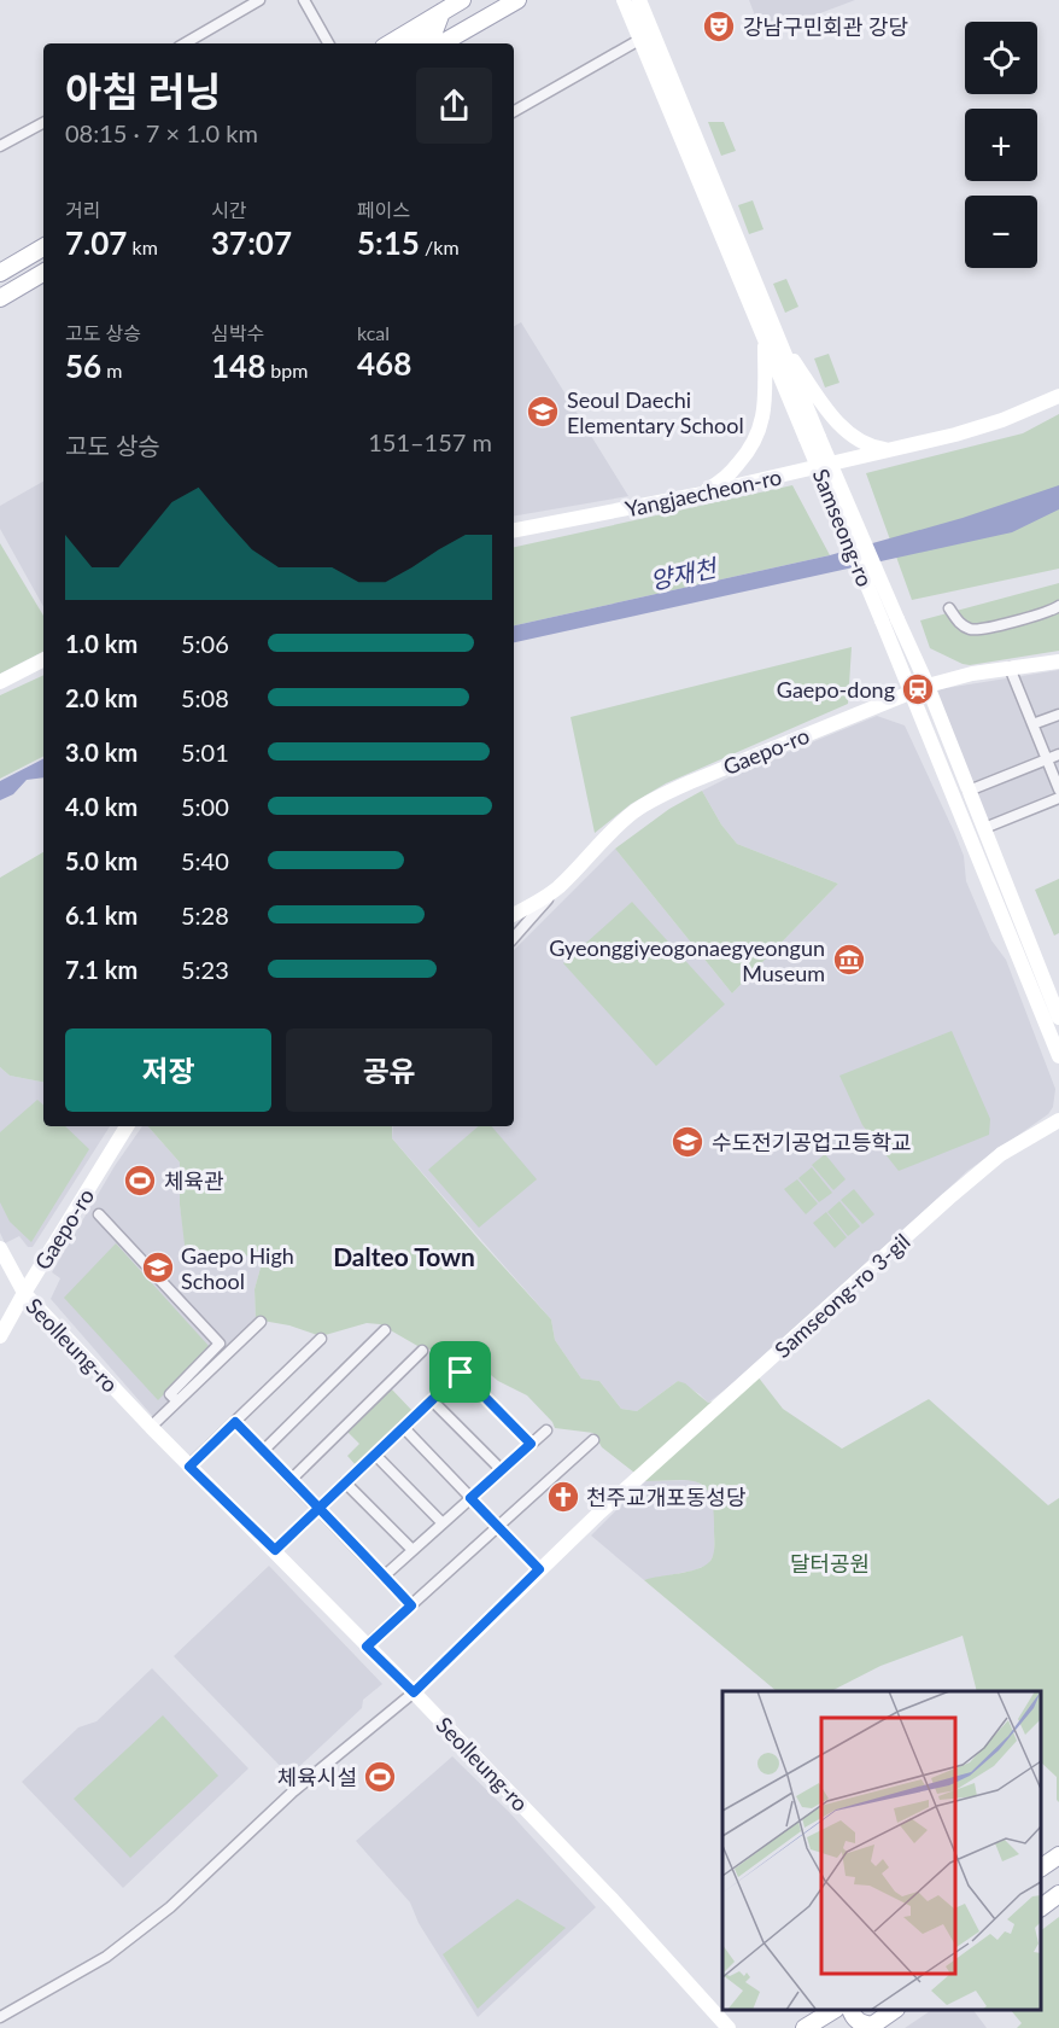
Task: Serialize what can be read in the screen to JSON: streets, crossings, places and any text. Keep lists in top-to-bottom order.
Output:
{
  "streets": {
    "street": [
      "Yangjaecheon-ro",
      "Samseong-ro",
      "Gaepo-ro",
      "Samseong-ro 3-gil",
      "Seolleung-ro"
    ]
  },
  "crossings": [
    ["Samseong-ro", "Gaepo-ro"],
    ["Gaepo-ro", "Seolleung-ro"],
    ["Samseong-ro 3-gil", "Seolleung-ro"]
  ],
  "districts": ["Dalteo Town"],
  "water": ["양재천"],
  "parks": ["달터공원"],
  "places": {
    "theatre": ["강남구민회관 강당"],
    "school or university": ["Seoul Daechi Elementary School", "수도전기공업고등학교", "Gaepo High School"],
    "station": ["Gaepo-dong"],
    "museum": ["Gyeonggiyeogonaegyeongun Museum"],
    "sports": ["체육관", "체육시설"],
    "church": ["천주교개포동성당"]
  },
  "page": {
    "map_buttons": ["+", "−"],
    "heading": ["아침 러닝", "08:15 · 7 × 1.0 km"],
    "stats": [
      ["거리", "7.07 km"],
      ["시간", "37:07"],
      ["페이스", "5:15 /km"],
      ["고도 상승", "56 m"],
      ["심박수", "148 bpm"],
      ["kcal", "468"]
    ],
    "chart": ["고도 상승", "151–157 m"],
    "list": [
      {
        "name": "1.0 km",
        "note": "5:06"
      },
      {
        "name": "2.0 km",
        "note": "5:08"
      },
      {
        "name": "3.0 km",
        "note": "5:01"
      },
      {
        "name": "4.0 km",
        "note": "5:00"
      },
      {
        "name": "5.0 km",
        "note": "5:40"
      },
      {
        "name": "6.1 km",
        "note": "5:28"
      },
      {
        "name": "7.1 km",
        "note": "5:23"
      }
    ],
    "buttons": ["저장", "공유"]
  }
}
